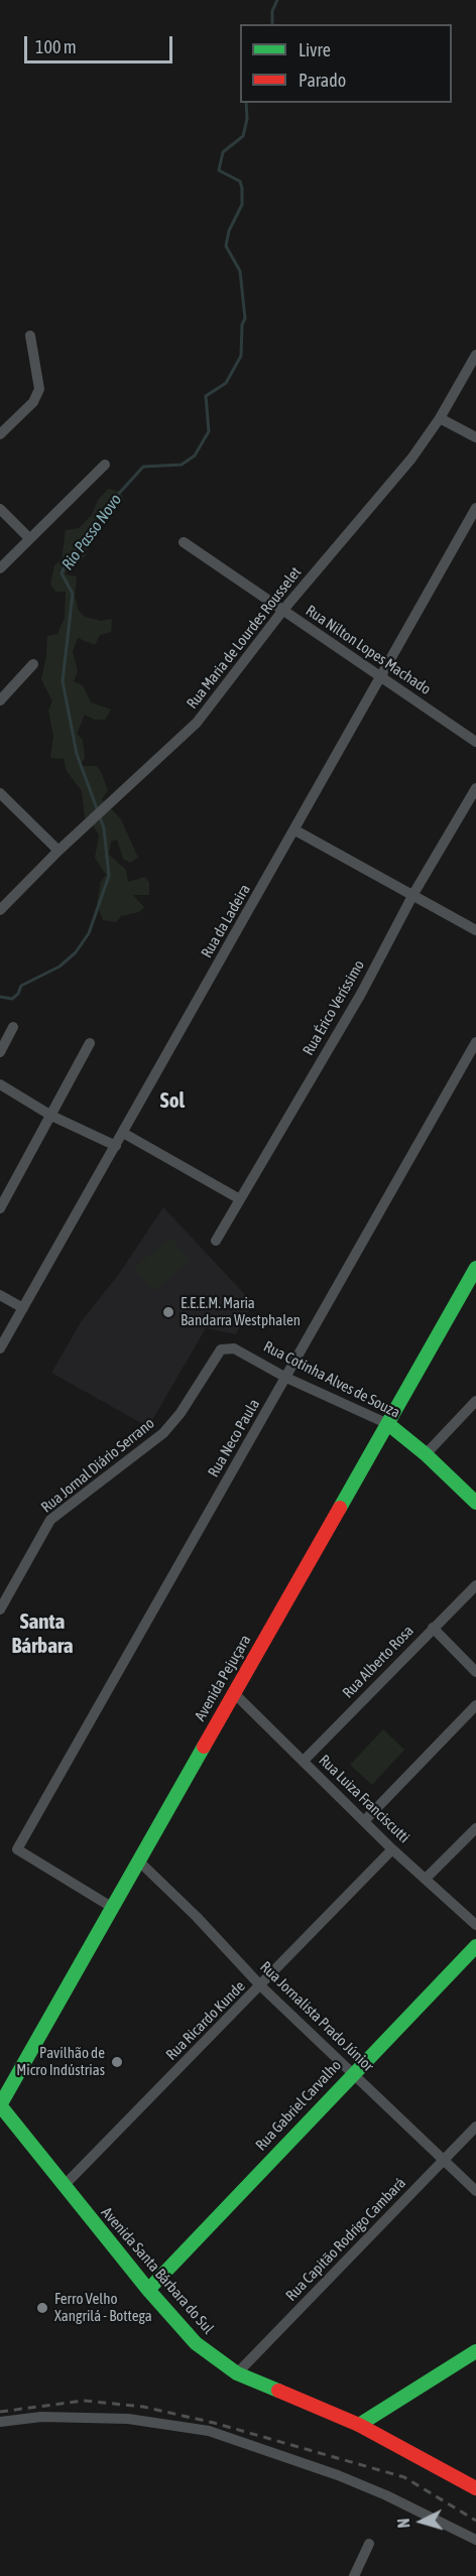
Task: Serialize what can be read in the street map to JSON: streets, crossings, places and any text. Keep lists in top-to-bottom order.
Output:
{
  "streets": {
    "street": [
      "Rua Maria de Lourdes Rousselet",
      "Rua Nilton Lopes Machado",
      "Rua da Ladeira",
      "Rua Érico Veríssimo",
      "Rua Cotinha Alves de Souza",
      "Rua Neco Paula",
      "Rua Jornal Diário Serrano",
      "Rua Alberto Rosa",
      "Avenida Pejuçara",
      "Rua Luiza Franciscutti",
      "Rua Jornalista Prado Júnior",
      "Rua Ricardo Kunde",
      "Rua Gabriel Carvalho",
      "Rua Capitão Rodrigo Cambará",
      "Avenida Santa Bárbara do Sul"
    ]
  },
  "crossings": [
    ["Rua Maria de Lourdes Rousselet", "Rua Nilton Lopes Machado"],
    ["Rua Nilton Lopes Machado", "Rua da Ladeira"],
    ["Rua Cotinha Alves de Souza", "Rua Neco Paula"],
    ["Rua Cotinha Alves de Souza", "Rua Jornal Diário Serrano"],
    ["Rua Cotinha Alves de Souza", "Avenida Pejuçara"],
    ["Rua Neco Paula", "Avenida Pejuçara"],
    ["Rua Alberto Rosa", "Rua Luiza Franciscutti"],
    ["Avenida Pejuçara", "Rua Luiza Franciscutti"],
    ["Avenida Pejuçara", "Rua Jornalista Prado Júnior"],
    ["Avenida Pejuçara", "Avenida Santa Bárbara do Sul"],
    ["Rua Luiza Franciscutti", "Rua Ricardo Kunde"],
    ["Rua Jornalista Prado Júnior", "Rua Ricardo Kunde"],
    ["Rua Jornalista Prado Júnior", "Rua Gabriel Carvalho"],
    ["Rua Jornalista Prado Júnior", "Rua Capitão Rodrigo Cambará"],
    ["Rua Ricardo Kunde", "Avenida Santa Bárbara do Sul"],
    ["Rua Gabriel Carvalho", "Avenida Santa Bárbara do Sul"],
    ["Rua Capitão Rodrigo Cambará", "Avenida Santa Bárbara do Sul"]
  ],
  "districts": ["Sol", "Santa Bárbara"],
  "water": ["Rio Passo Novo"],
  "places": ["E.E.E.M. Maria Bandarra Westphalen", "Pavilhão de Micro Indústrias", "Ferro Velho Xangrilá - Bottega"],
  "legend": ["Livre", "Parado"],
  "scale_bar": "100 m",
  "north": "left"
}
